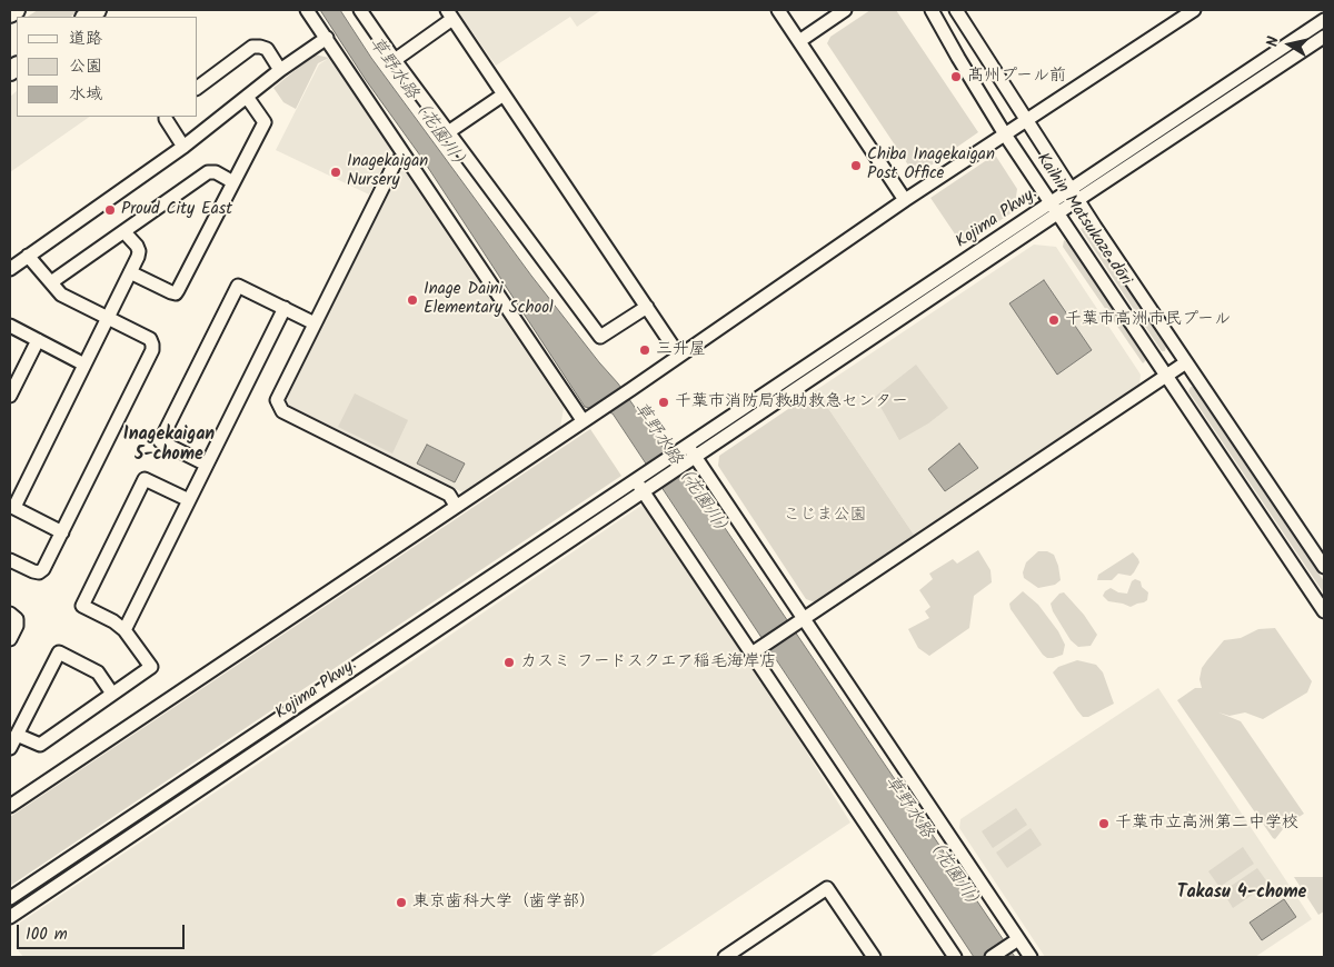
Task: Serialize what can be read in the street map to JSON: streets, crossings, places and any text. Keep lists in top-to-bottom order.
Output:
{
  "streets": {
    "street": ["Kojima Pkwy.", "Kaihin Matsukaze dōri"]
  },
  "crossings": [
    ["Kojima Pkwy.", "Kaihin Matsukaze dōri"]
  ],
  "districts": ["Inagekaigan 5-chome", "Takasu 4-chome"],
  "water": ["草野水路（花園川）"],
  "parks": ["こじま公園"],
  "places": [
    "髙州プール前",
    "Chiba Inagekaigan Post Office",
    "Inagekaigan Nursery",
    "Proud City East",
    "Inage Daini Elementary School",
    "千葉市高洲市民プール",
    "三升屋",
    "千葉市消防局救助救急センター",
    "カスミ フードスクエア稲毛海岸店",
    "千葉市立高洲第二中学校",
    "東京歯科大学（歯学部）"
  ],
  "legend": ["道路", "公園", "水域"],
  "scale_bar": "100 m",
  "north": "left"
}
